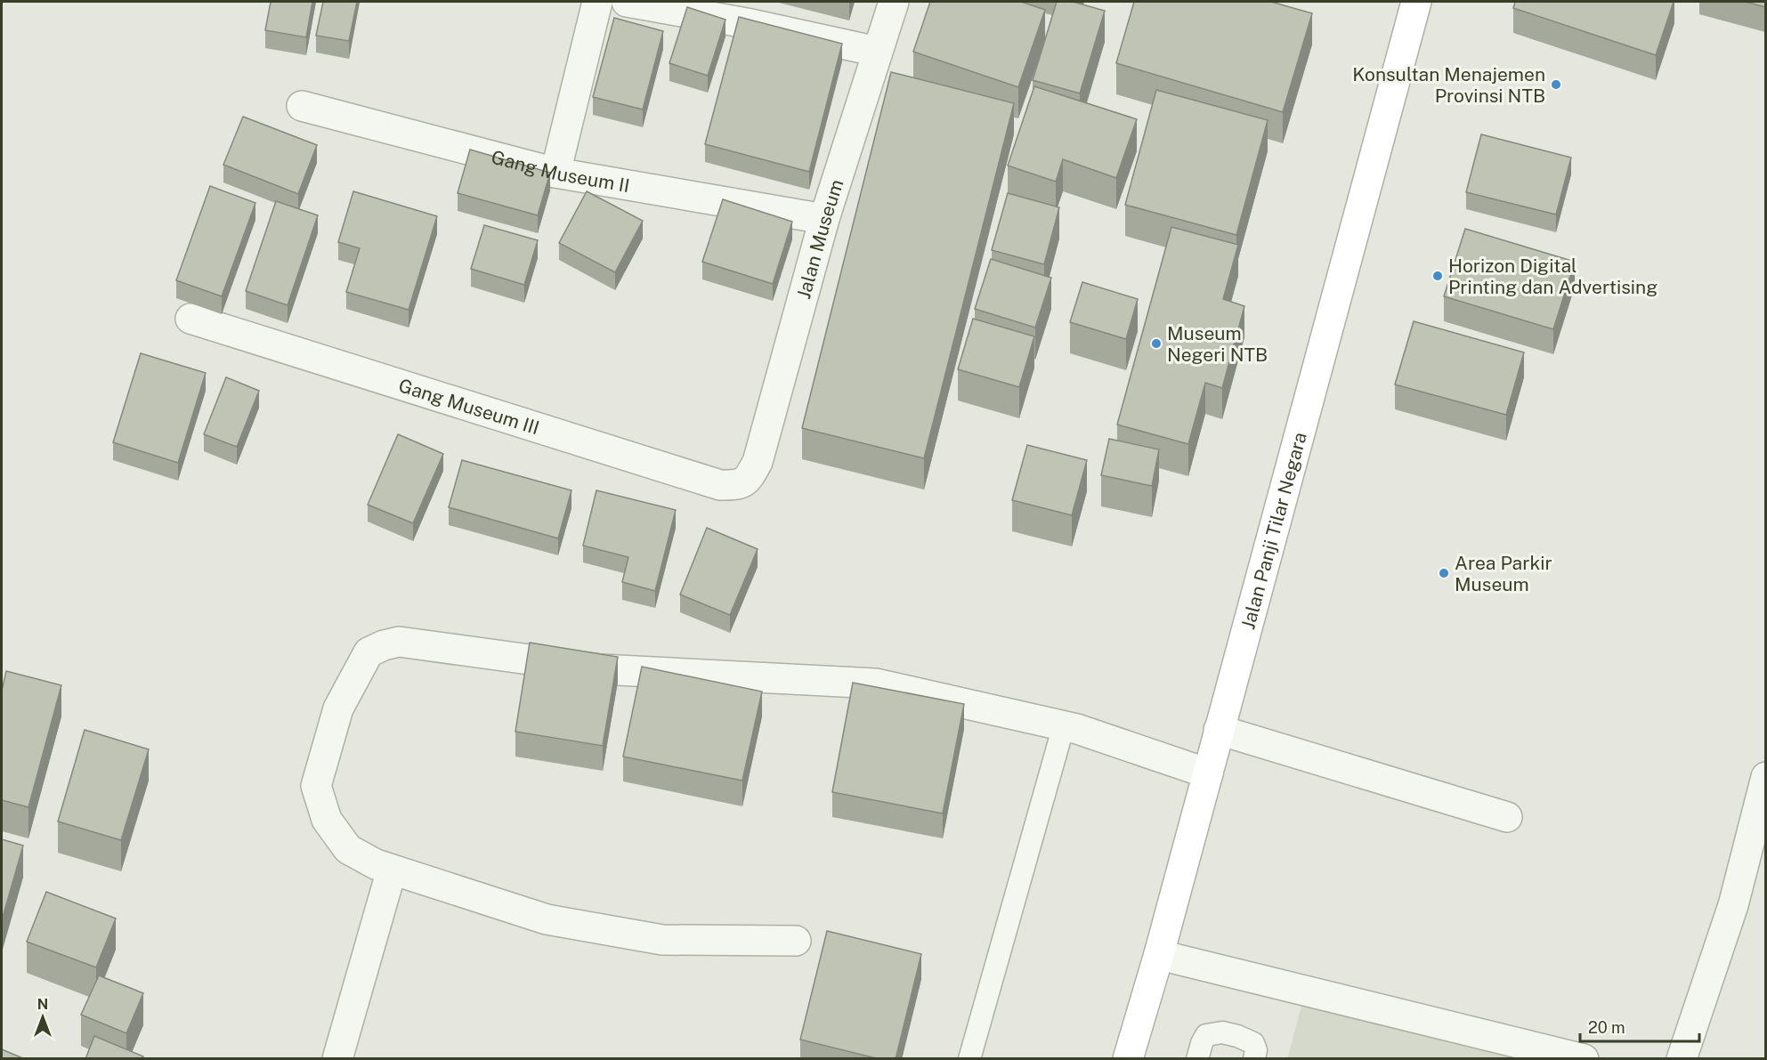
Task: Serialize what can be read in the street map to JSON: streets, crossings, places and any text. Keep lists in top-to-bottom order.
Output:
{
  "streets": {
    "main road": ["Jalan Panji Tilar Negara"],
    "street": ["Gang Museum II", "Jalan Museum", "Gang Museum III"]
  },
  "crossings": [
    ["Gang Museum II", "Jalan Museum"],
    ["Jalan Museum", "Gang Museum III"]
  ],
  "places": [
    "Konsultan Menajemen Provinsi NTB",
    "Horizon Digital Printing dan Advertising",
    "Museum Negeri NTB",
    "Area Parkir Museum"
  ],
  "scale_bar": "20 m",
  "north": "top"
}
